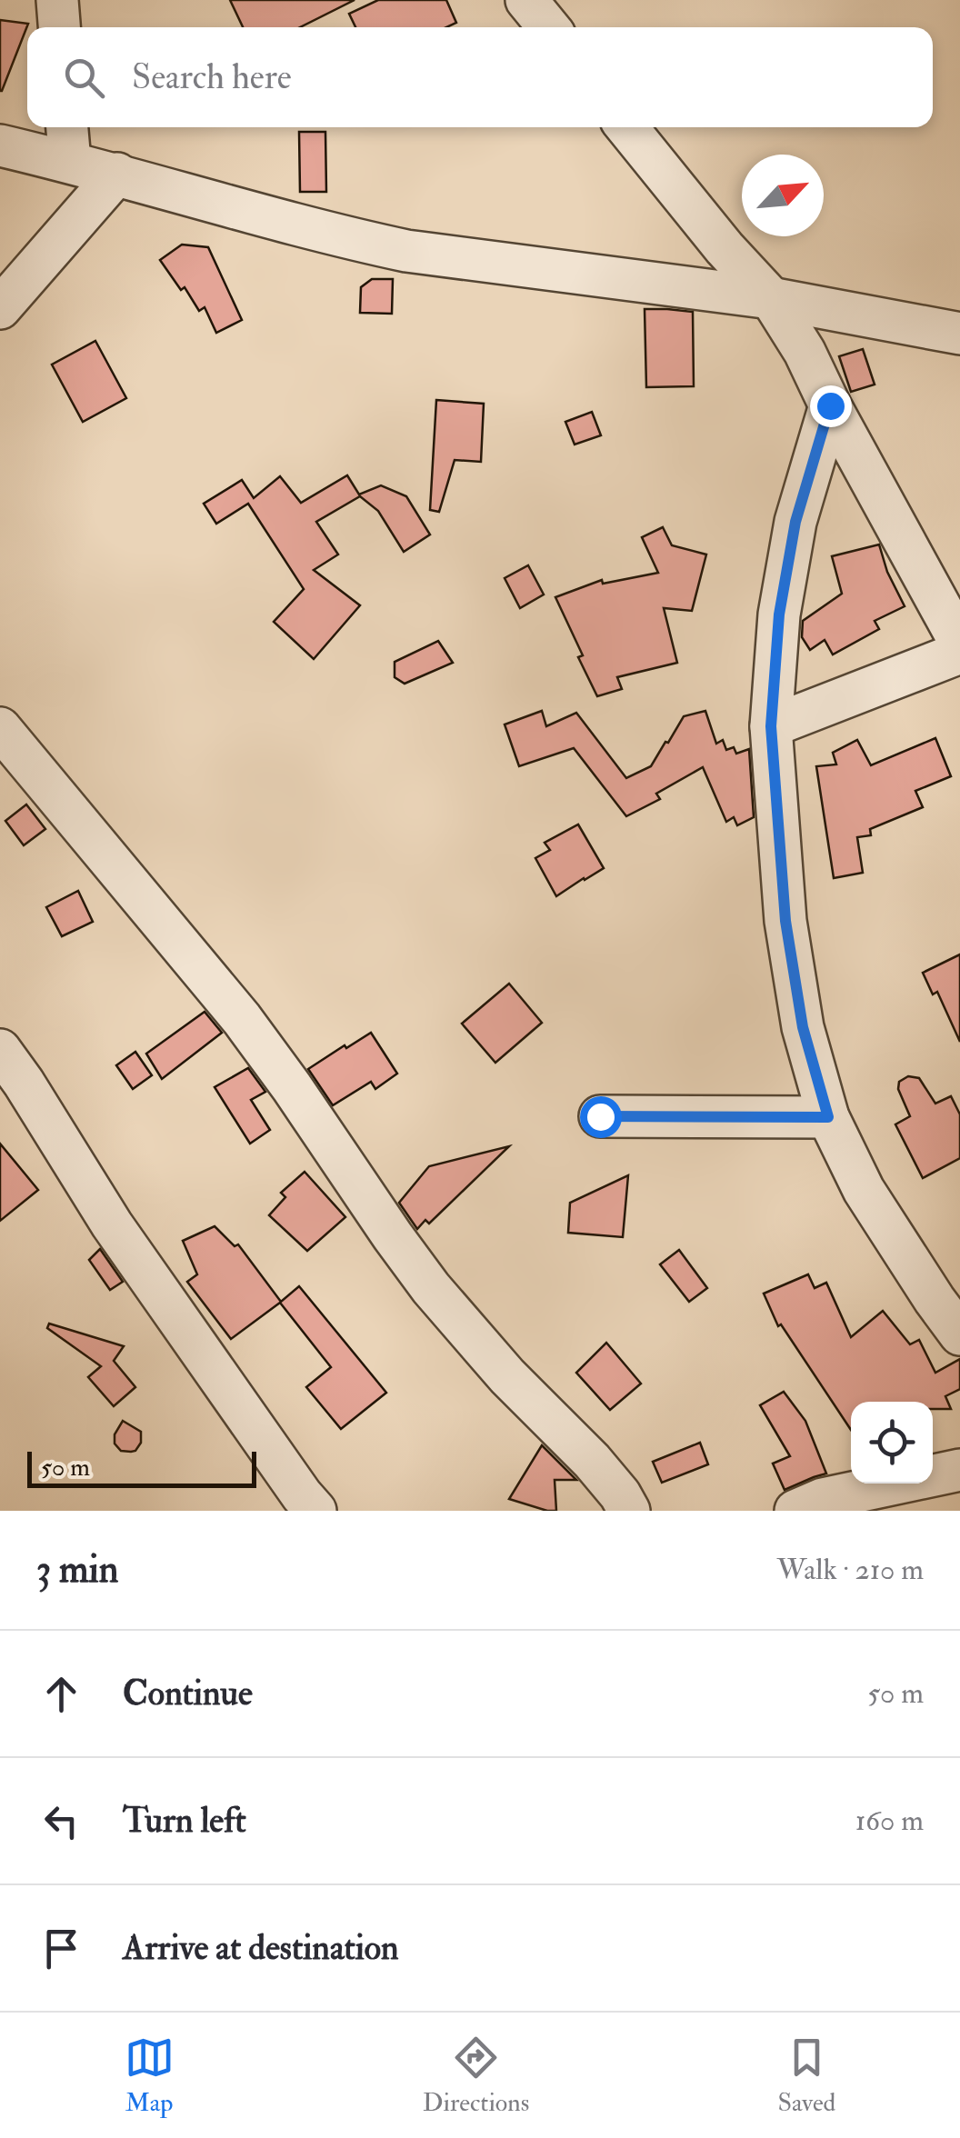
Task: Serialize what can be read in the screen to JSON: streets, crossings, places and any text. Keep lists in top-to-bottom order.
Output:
{
  "scale_bar": "50 m",
  "north": "top right",
  "page": {
    "search": "Search here",
    "scale": "50 m",
    "heading": ["3 min", "Walk · 210 m"],
    "list": [
      ["Continue", "50 m"],
      ["Turn left", "160 m"],
      "Arrive at destination"
    ],
    "nav": ["Map", "Directions", "Saved"]
  }
}
